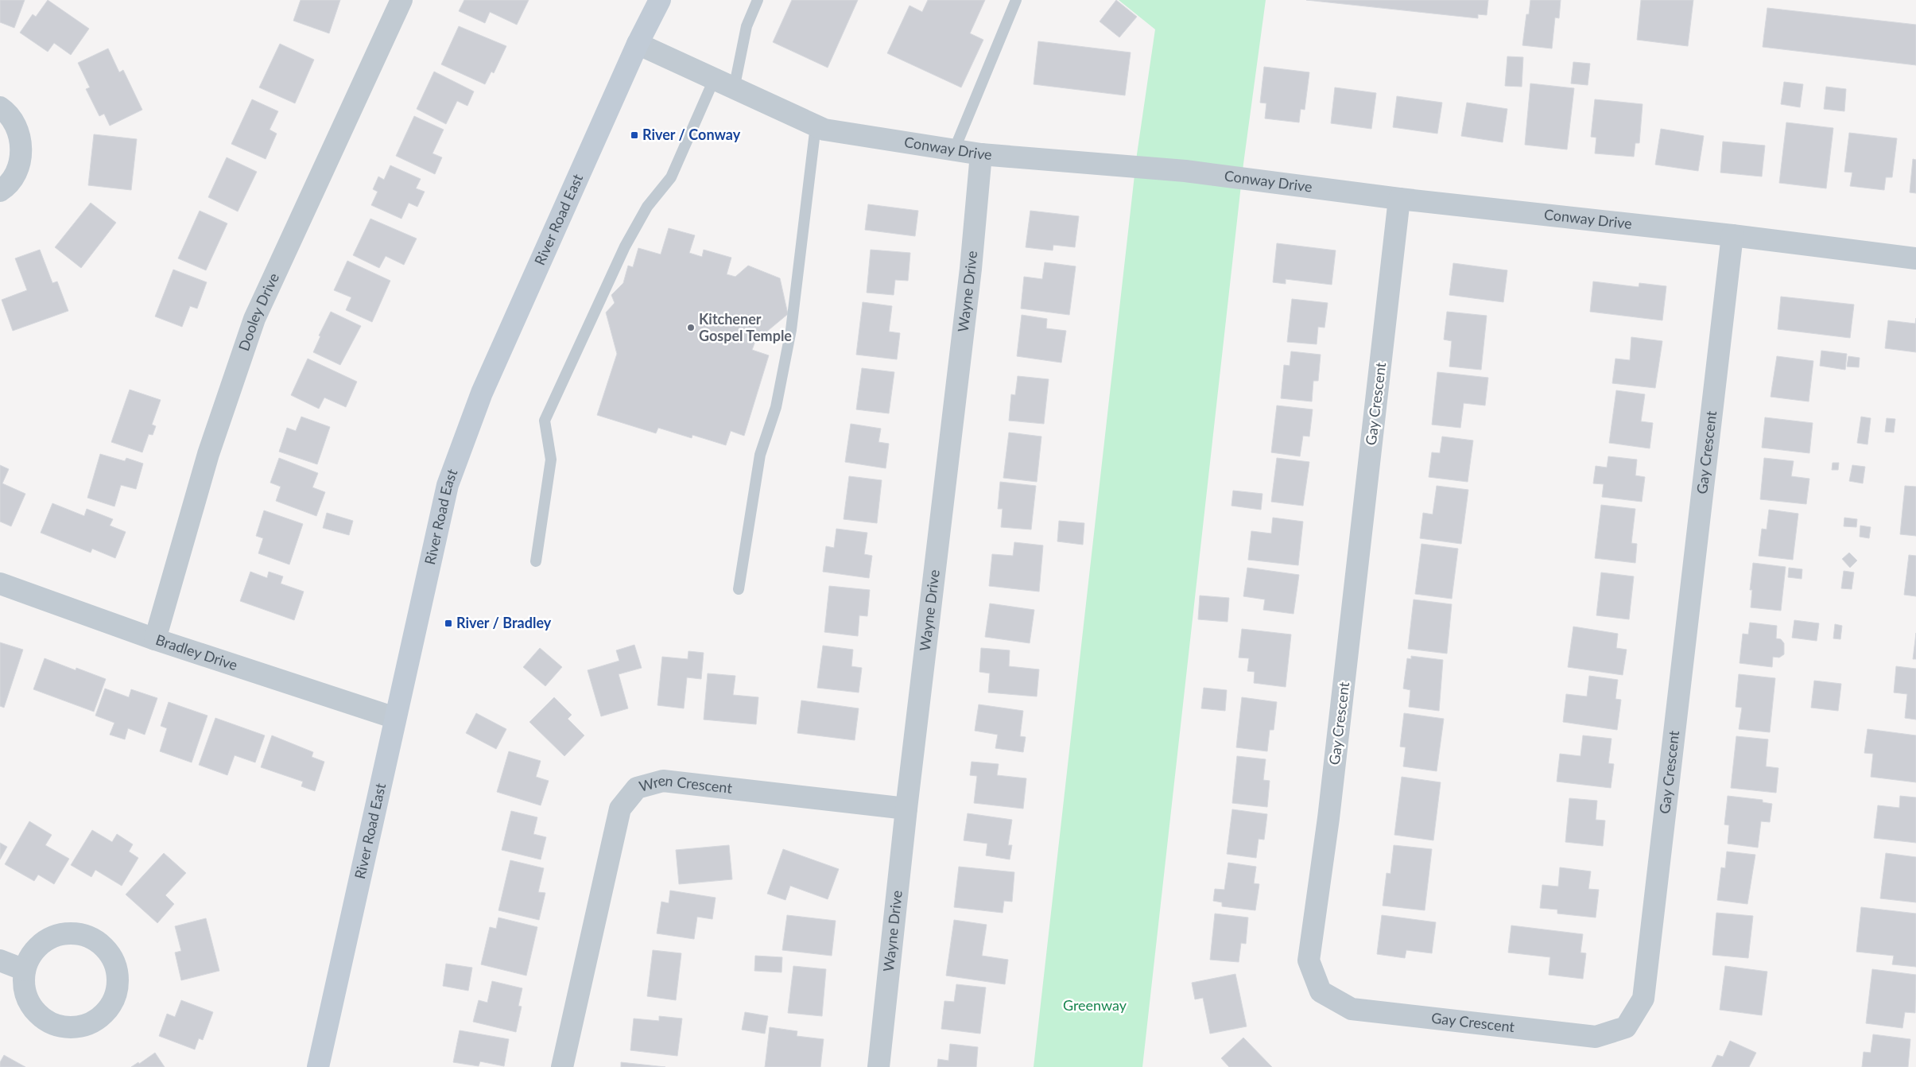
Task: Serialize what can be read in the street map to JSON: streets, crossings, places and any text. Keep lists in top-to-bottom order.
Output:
{
  "streets": {
    "street": [
      "Conway Drive",
      "River Road East",
      "Wayne Drive",
      "Dooley Drive",
      "Gay Crescent",
      "Bradley Drive",
      "Wren Crescent"
    ]
  },
  "crossings": [
    ["Conway Drive", "River Road East"],
    ["Conway Drive", "Wayne Drive"],
    ["Conway Drive", "Gay Crescent"],
    ["River Road East", "Bradley Drive"],
    ["Wayne Drive", "Wren Crescent"],
    ["Dooley Drive", "Bradley Drive"]
  ],
  "parks": ["Greenway"],
  "places": {
    "transit": ["River / Conway", "River / Bradley"],
    "other": ["Kitchener Gospel Temple"]
  }
}
